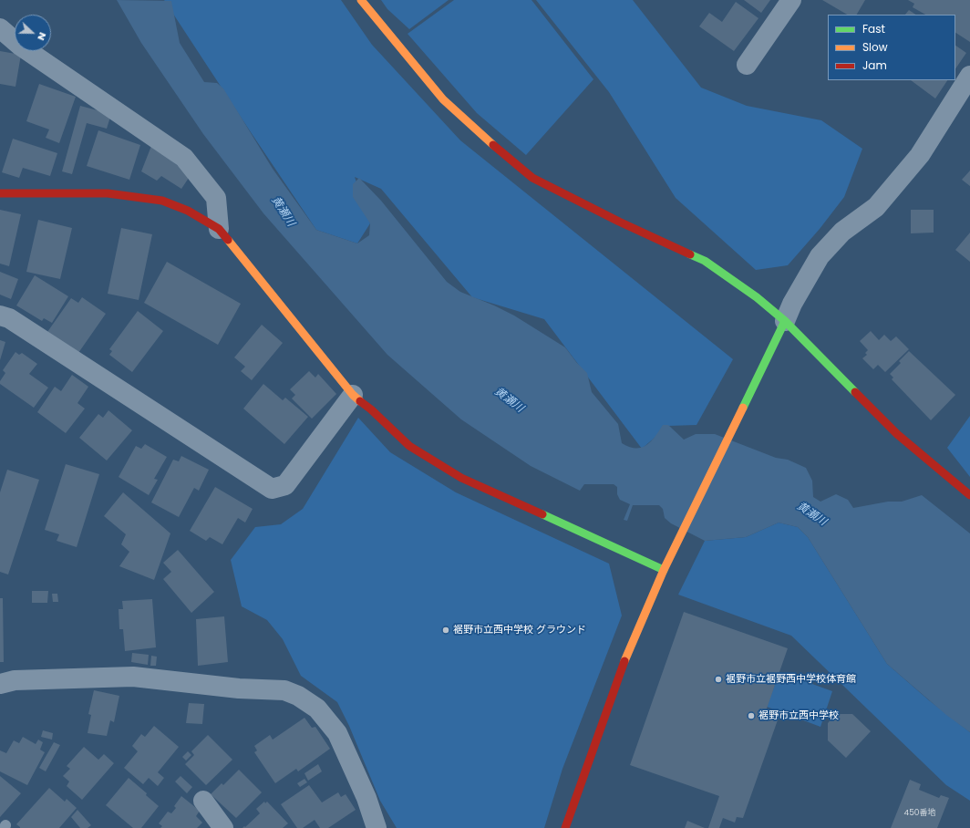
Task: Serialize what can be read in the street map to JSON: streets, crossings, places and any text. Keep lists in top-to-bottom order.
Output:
{
  "water": ["黄瀬川"],
  "places": ["裾野市立西中学校 グラウンド", "裾野市立裾野西中学校体育館", "裾野市立西中学校"],
  "house_numbers": ["450番地"],
  "legend": ["Fast", "Slow", "Jam"],
  "north": "right"
}
